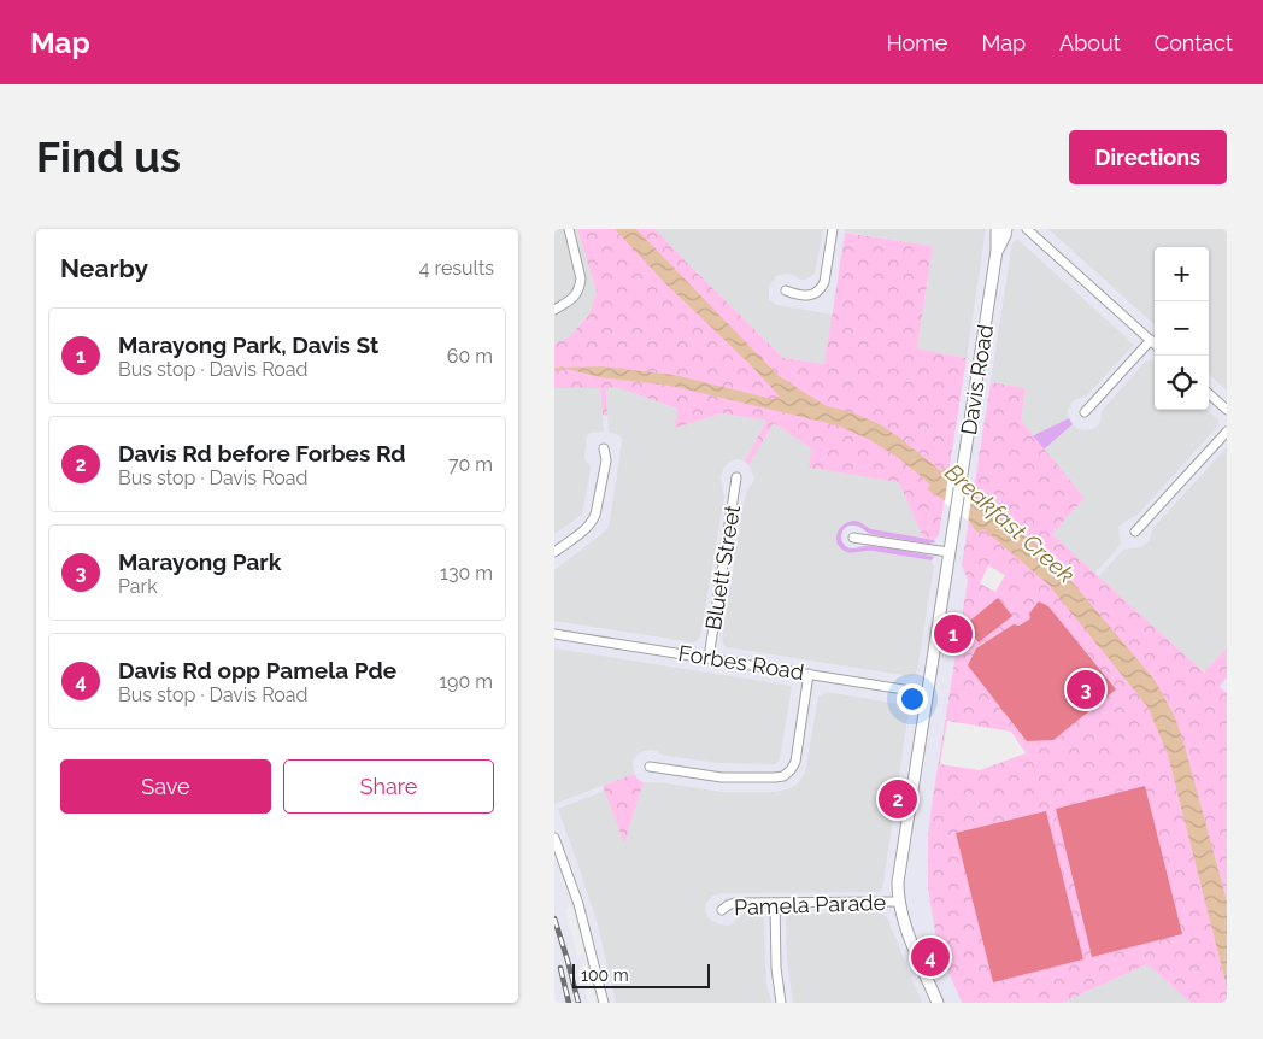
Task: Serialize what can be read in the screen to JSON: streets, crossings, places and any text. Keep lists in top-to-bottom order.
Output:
{
  "streets": {
    "street": [
      "Davis Road",
      "Bluett Street",
      "Forbes Road",
      "Pamela Parade"
    ]
  },
  "crossings": [
    ["Davis Road", "Forbes Road"],
    ["Davis Road", "Pamela Parade"],
    ["Bluett Street", "Forbes Road"]
  ],
  "water": ["Breakfast Creek"],
  "scale_bar": "100 m",
  "page": {
    "header": "Map",
    "nav": [
      "Home",
      "Map",
      "About",
      "Contact"
    ],
    "buttons": [
      "Directions",
      ["Save", "Share"]
    ],
    "title": "Find us",
    "heading": ["Nearby", "4 results"],
    "map_buttons": ["+", "−"],
    "list": [
      {
        "mark": "1",
        "name": "Marayong Park, Davis St",
        "note": "Bus stop · Davis Road",
        "value": "60 m"
      },
      {
        "mark": "2",
        "name": "Davis Rd before Forbes Rd",
        "note": "Bus stop · Davis Road",
        "value": "70 m"
      },
      {
        "mark": "3",
        "name": "Marayong Park",
        "note": "Park",
        "value": "130 m"
      },
      {
        "mark": "4",
        "name": "Davis Rd opp Pamela Pde",
        "note": "Bus stop · Davis Road",
        "value": "190 m"
      }
    ],
    "pins": [
      "1",
      "3",
      "2",
      "4"
    ],
    "scale": "100 m"
  }
}
